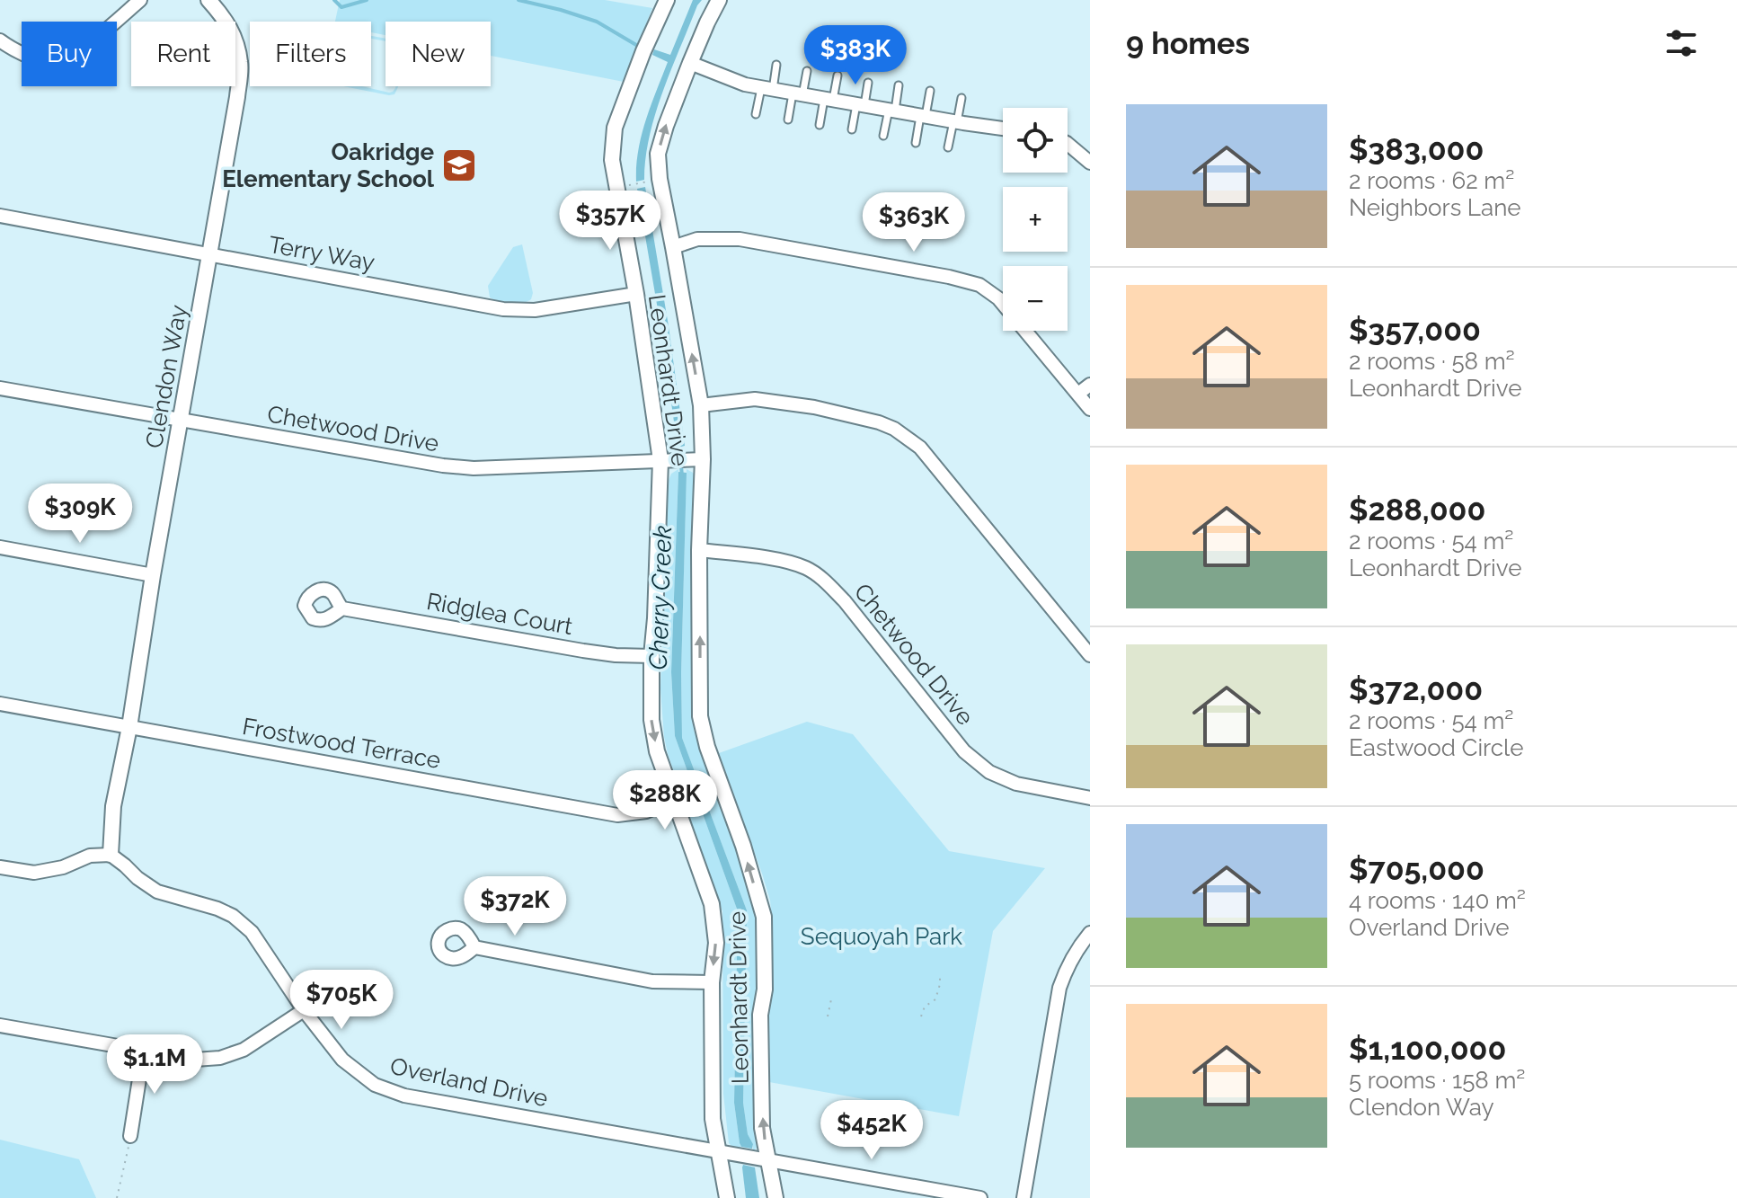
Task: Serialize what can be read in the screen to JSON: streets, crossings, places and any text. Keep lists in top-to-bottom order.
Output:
{
  "streets": {
    "street": [
      "Terry Way",
      "Clendon Way",
      "Leonhardt Drive",
      "Chetwood Drive",
      "Ridglea Court",
      "Frostwood Terrace",
      "Overland Drive"
    ]
  },
  "crossings": [
    ["Terry Way", "Clendon Way"],
    ["Terry Way", "Leonhardt Drive"],
    ["Clendon Way", "Chetwood Drive"],
    ["Clendon Way", "Frostwood Terrace"],
    ["Clendon Way", "Overland Drive"],
    ["Leonhardt Drive", "Chetwood Drive"],
    ["Leonhardt Drive", "Ridglea Court"],
    ["Leonhardt Drive", "Frostwood Terrace"],
    ["Leonhardt Drive", "Overland Drive"]
  ],
  "water": ["Cherry Creek"],
  "parks": ["Sequoyah Park"],
  "places": {
    "school or university": ["Oakridge Elementary School"]
  },
  "page": {
    "heading": "9 homes",
    "chip": [
      "Buy",
      "Rent",
      "Filters",
      "New"
    ],
    "price": [
      "$383K",
      "$357K",
      "$363K",
      "$309K",
      "$288K",
      "$372K",
      "$705K",
      "$1.1M",
      "$452K"
    ],
    "list": [
      {
        "name": "$383,000",
        "note": "2 rooms · 62 m² · Neighbors Lane"
      },
      {
        "name": "$357,000",
        "note": "2 rooms · 58 m² · Leonhardt Drive"
      },
      {
        "name": "$288,000",
        "note": "2 rooms · 54 m² · Leonhardt Drive"
      },
      {
        "name": "$372,000",
        "note": "2 rooms · 54 m² · Eastwood Circle"
      },
      {
        "name": "$705,000",
        "note": "4 rooms · 140 m² · Overland Drive"
      },
      {
        "name": "$1,100,000",
        "note": "5 rooms · 158 m² · Clendon Way"
      }
    ],
    "map_buttons": ["+", "−"]
  }
}
